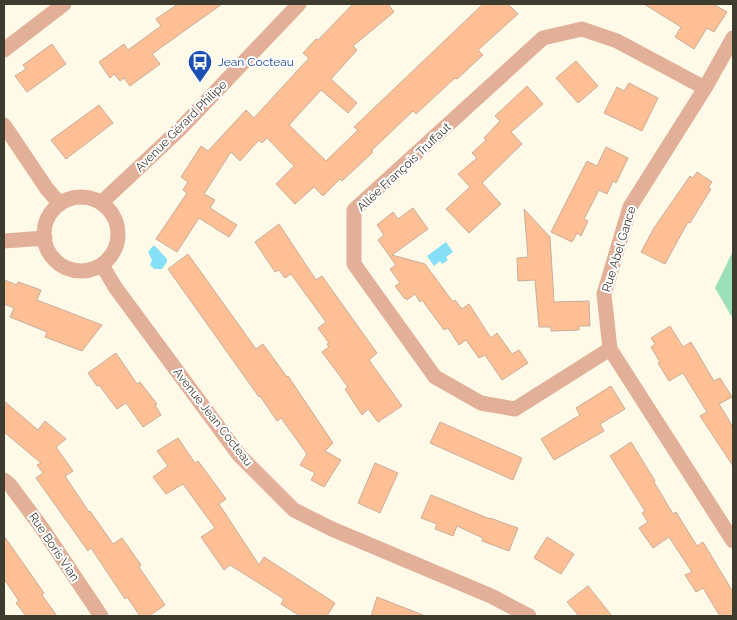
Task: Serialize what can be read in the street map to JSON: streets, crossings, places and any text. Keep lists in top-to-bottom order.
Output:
{
  "streets": {
    "street": [
      "Avenue Gérard Philipe",
      "Allée François Truffaut",
      "Rue Abel Gance",
      "Avenue Jean Cocteau",
      "Rue Boris Vian"
    ]
  },
  "crossings": [
    ["Avenue Gérard Philipe", "Avenue Jean Cocteau"],
    ["Allée François Truffaut", "Rue Abel Gance"]
  ],
  "places": {
    "bus stop": ["Jean Cocteau"]
  }
}
